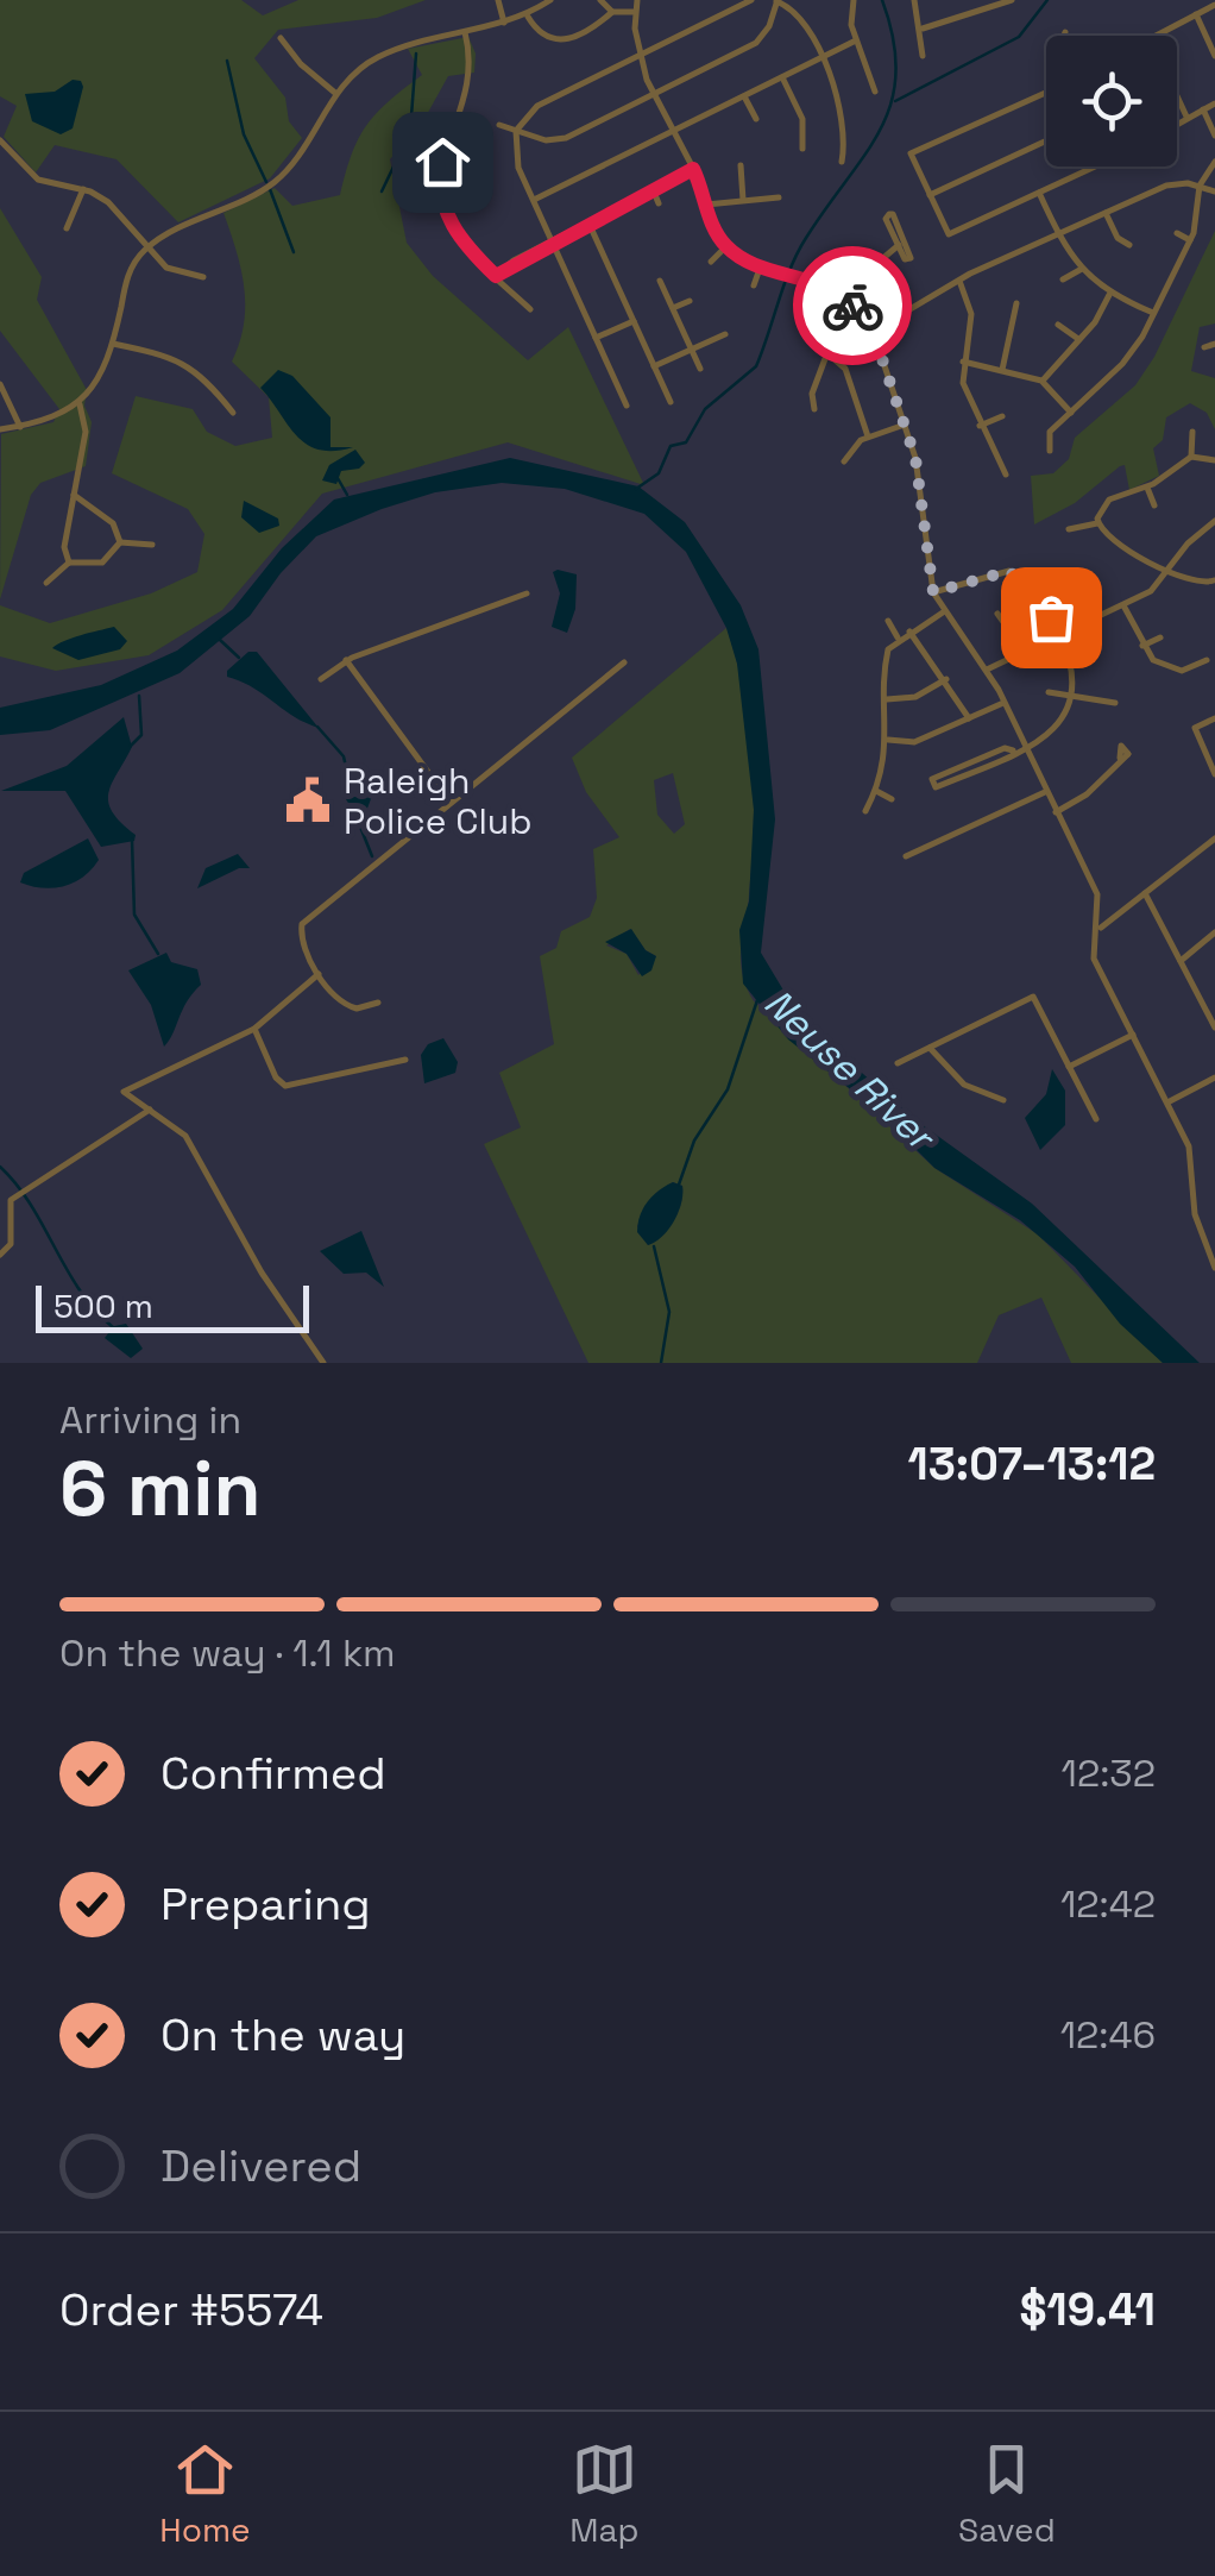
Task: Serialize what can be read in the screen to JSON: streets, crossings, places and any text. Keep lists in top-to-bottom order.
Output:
{
  "water": ["Neuse River"],
  "places": {
    "public building": ["Raleigh Police Club"]
  },
  "scale_bar": "500 m",
  "page": {
    "scale": "500 m",
    "heading": ["6 min", "Arriving in", "13:07–13:12"],
    "panel": ["Order #5574", "$19.41"],
    "bar": "On the way · 1.1 km",
    "list": [
      ["Confirmed", "12:32"],
      ["Preparing", "12:42"],
      ["On the way", "12:46"],
      "Delivered"
    ],
    "tabs": ["Home", "Map", "Saved"]
  }
}
